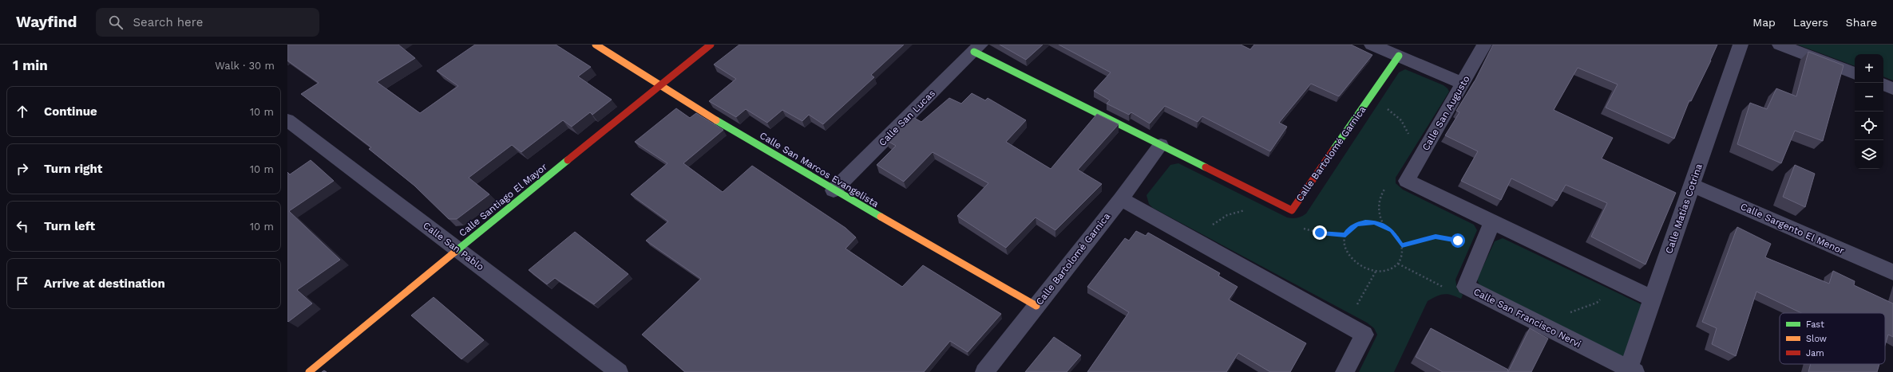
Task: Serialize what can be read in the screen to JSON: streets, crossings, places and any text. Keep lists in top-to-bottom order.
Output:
{
  "streets": {
    "street": [
      "Calle San Augusto",
      "Calle San Lucas",
      "Calle Bartolomé Garnica",
      "Calle San Marcos Evangelista",
      "Calle Santiago El Mayor",
      "Calle Matías Cotrina",
      "Calle Sargento El Menor",
      "Calle San Pablo",
      "Calle San Francisco Nervi"
    ]
  },
  "crossings": [
    ["Calle San Augusto", "Calle San Francisco Nervi"],
    ["Calle San Lucas", "Calle Bartolomé Garnica"],
    ["Calle San Lucas", "Calle San Marcos Evangelista"],
    ["Calle Bartolomé Garnica", "Calle San Marcos Evangelista"],
    ["Calle San Marcos Evangelista", "Calle Santiago El Mayor"],
    ["Calle Santiago El Mayor", "Calle San Pablo"],
    ["Calle Matías Cotrina", "Calle Sargento El Menor"],
    ["Calle Matías Cotrina", "Calle San Francisco Nervi"]
  ],
  "legend": ["Fast", "Slow", "Jam"],
  "page": {
    "header": "Wayfind",
    "search": "Search here",
    "nav": ["Map", "Layers", "Share"],
    "heading": ["1 min", "Walk · 30 m"],
    "map_buttons": ["+", "−"],
    "list": [
      ["Continue", "10 m"],
      ["Turn right", "10 m"],
      ["Turn left", "10 m"],
      "Arrive at destination"
    ]
  }
}
